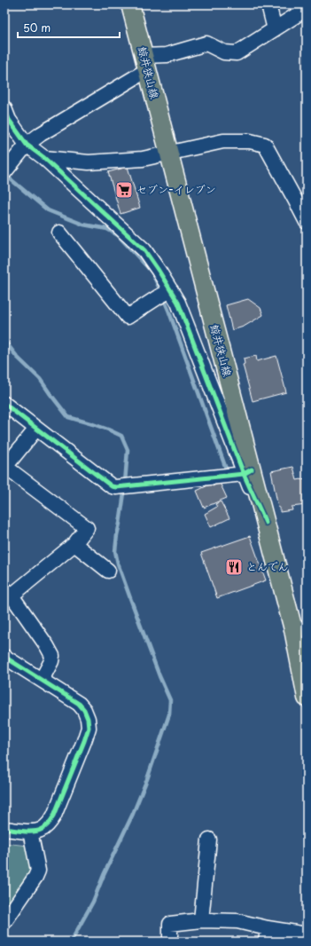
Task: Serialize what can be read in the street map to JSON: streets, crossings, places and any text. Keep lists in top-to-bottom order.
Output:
{
  "streets": {
    "main road": ["鯨井狭山線"]
  },
  "places": {
    "supermarket": ["セブン-イレブン"],
    "restaurant": ["とんでん"]
  },
  "scale_bar": "50 m"
}
